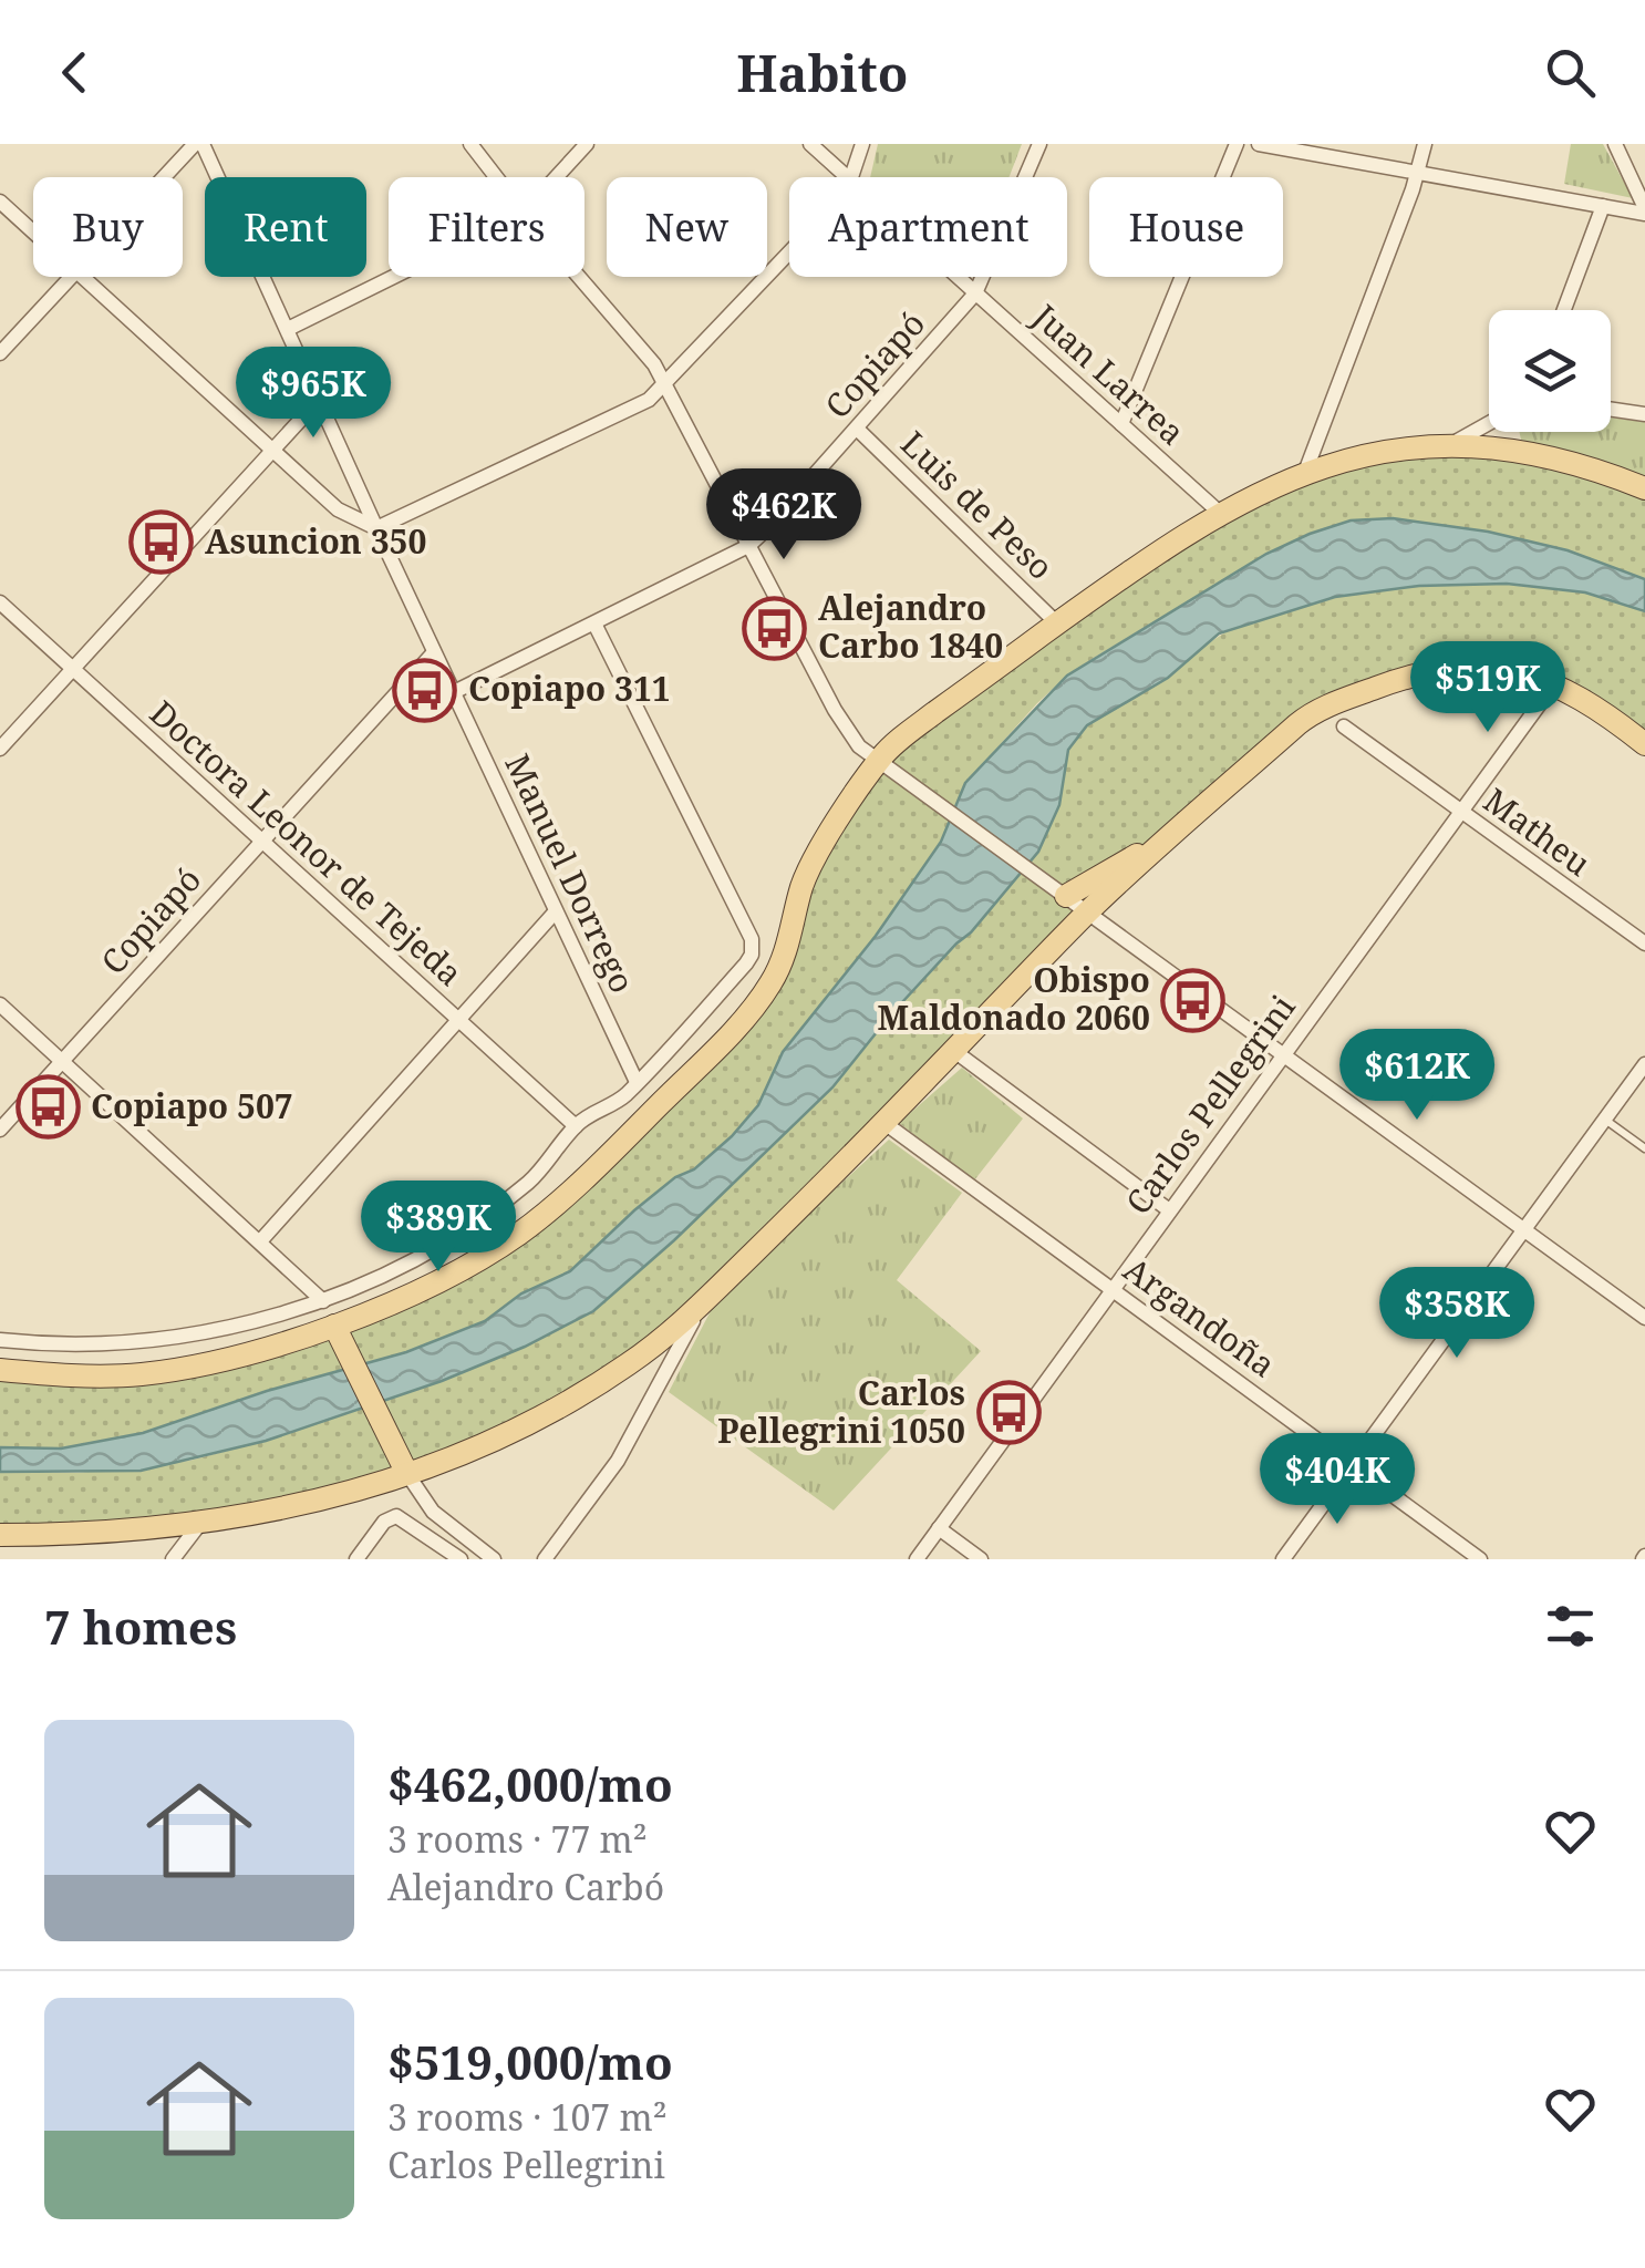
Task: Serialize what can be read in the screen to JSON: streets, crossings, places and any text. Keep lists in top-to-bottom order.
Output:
{
  "streets": {
    "street": [
      "Copiapó",
      "Juan Larrea",
      "Luis de Peso",
      "Matheu",
      "Doctora Leonor de Tejeda",
      "Manuel Dorrego",
      "Carlos Pellegrini",
      "Argandoña"
    ]
  },
  "crossings": [
    ["Copiapó", "Juan Larrea"],
    ["Copiapó", "Luis de Peso"],
    ["Copiapó", "Doctora Leonor de Tejeda"],
    ["Copiapó", "Manuel Dorrego"],
    ["Matheu", "Carlos Pellegrini"],
    ["Carlos Pellegrini", "Argandoña"]
  ],
  "places": {
    "bus stop": [
      "Asuncion 350",
      "Alejandro Carbo 1840",
      "Copiapo 311",
      "Obispo Maldonado 2060",
      "Copiapo 507",
      "Carlos Pellegrini 1050"
    ]
  },
  "page": {
    "header": "Habito",
    "chip": [
      "Buy",
      "Rent",
      "Filters",
      "New",
      "Apartment",
      "House"
    ],
    "price": [
      "$965K",
      "$462K",
      "$519K",
      "$612K",
      "$389K",
      "$358K",
      "$404K"
    ],
    "heading": "7 homes",
    "list": [
      {
        "name": "$462,000/mo",
        "note": "3 rooms · 77 m² · Alejandro Carbó"
      },
      {
        "name": "$519,000/mo",
        "note": "3 rooms · 107 m² · Carlos Pellegrini"
      }
    ]
  }
}
